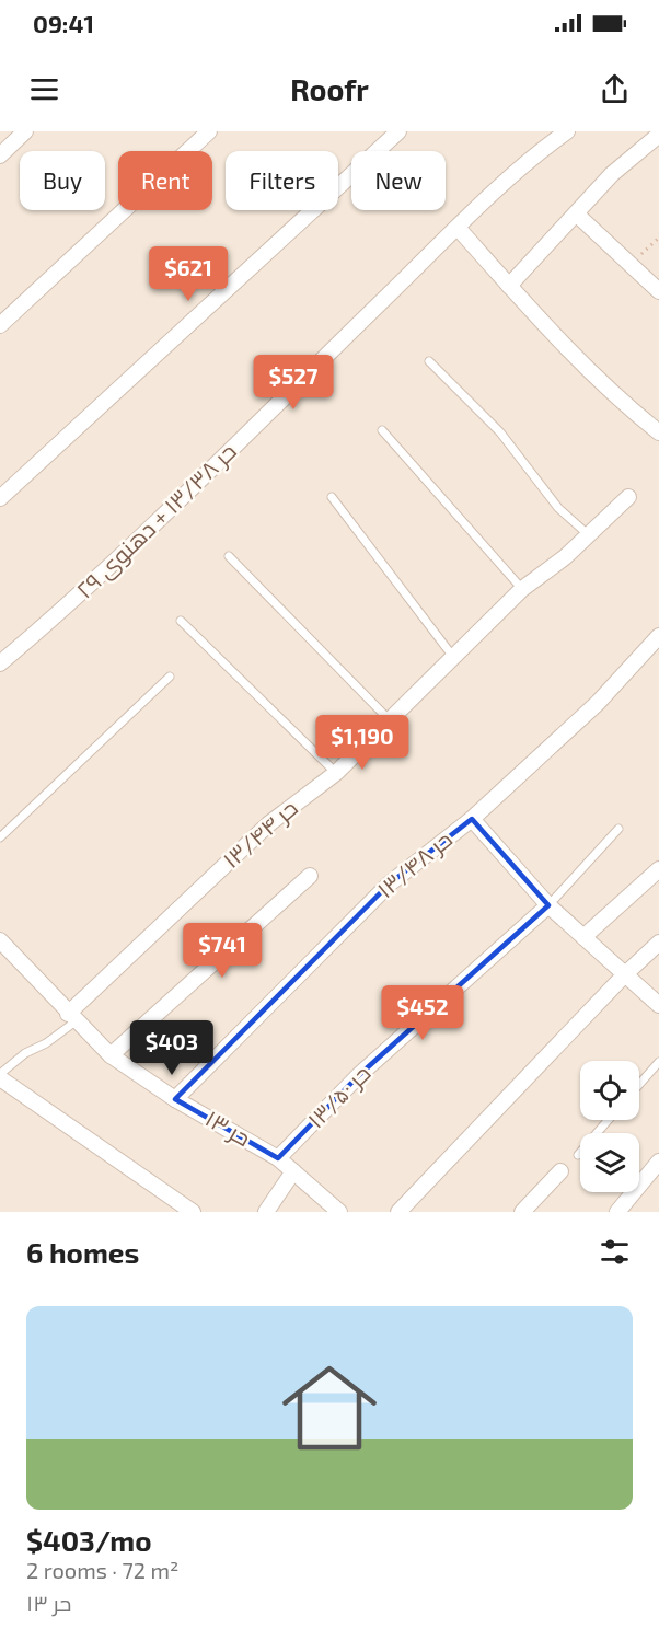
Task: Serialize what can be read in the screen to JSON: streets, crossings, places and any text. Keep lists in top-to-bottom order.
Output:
{
  "streets": {
    "street": [
      "حر ۱۳/۳۸ + دهنوی ۲۹",
      "حر ۱۳/۴۴",
      "حر ۱۳/۴۸",
      "حر ۱۳/۵۰",
      "حر ۱۳"
    ]
  },
  "crossings": [
    ["حر ۱۳/۴۴", "حر ۱۳"],
    ["حر ۱۳/۴۸", "حر ۱۳"],
    ["حر ۱۳/۵۰", "حر ۱۳"]
  ],
  "page": {
    "status": "09:41",
    "header": "Roofr",
    "chip": [
      "Buy",
      "Rent",
      "Filters",
      "New"
    ],
    "price": [
      "$621",
      "$527",
      "$1,190",
      "$741",
      "$452",
      "$403"
    ],
    "heading": "6 homes",
    "list": [
      {
        "name": "$403/mo",
        "note": "2 rooms · 72 m² · حر ۱۳"
      }
    ]
  }
}
